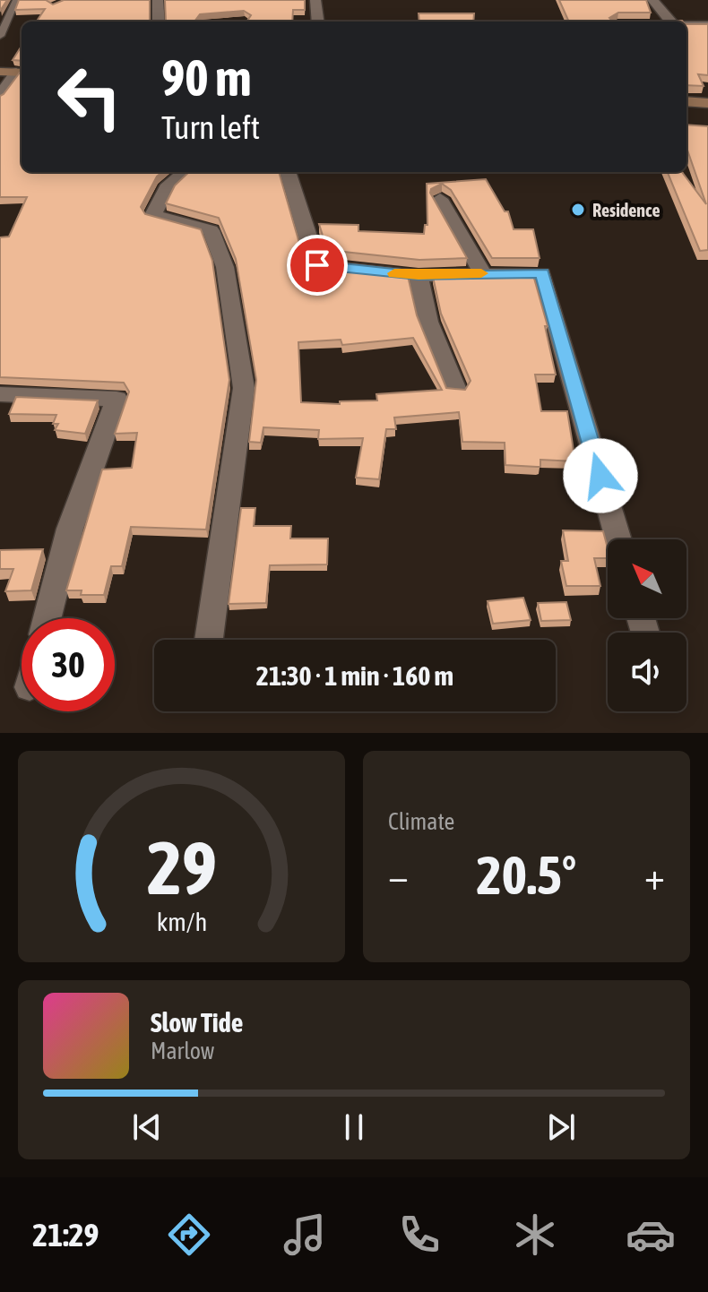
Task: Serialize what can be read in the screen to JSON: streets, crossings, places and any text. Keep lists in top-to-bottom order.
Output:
{
  "places": ["Residence"],
  "north": "top left",
  "page": {
    "turn": ["90 m", "Turn left"],
    "limit": "30",
    "trip": "21:30 · 1 min · 160 m",
    "tile": "Climate",
    "heat": ["−", "20.5°", "+"],
    "song": ["Slow Tide", "Marlow"],
    "tabs": "21:29",
    "gauge": ["29", "km/h"]
  }
}
